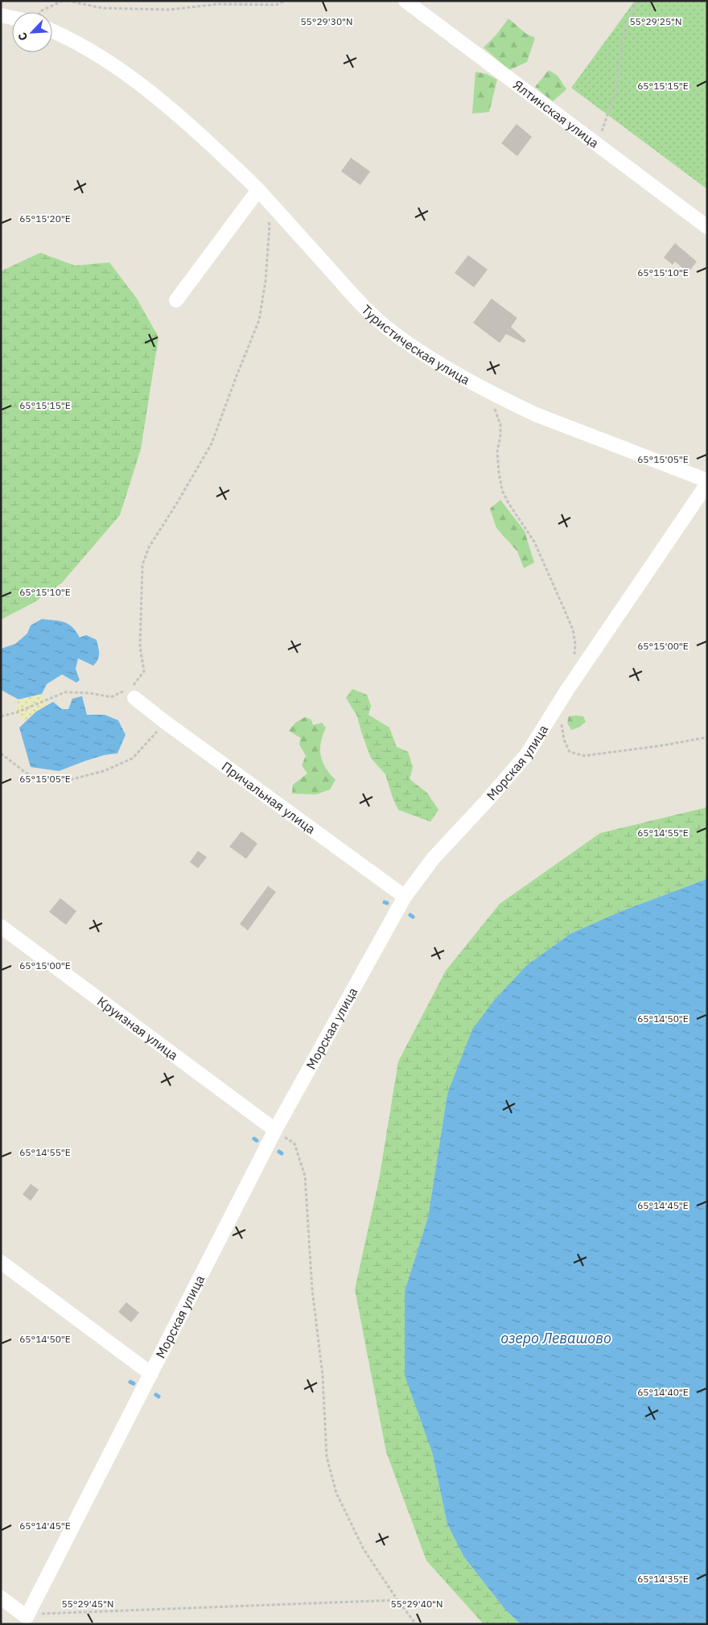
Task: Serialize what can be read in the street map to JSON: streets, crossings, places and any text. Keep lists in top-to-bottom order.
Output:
{
  "streets": {
    "street": [
      "Ялтинская улица",
      "Туристическая улица",
      "Морская улица",
      "Причальная улица",
      "Круизная улица"
    ]
  },
  "crossings": [
    ["Туристическая улица", "Морская улица"],
    ["Морская улица", "Причальная улица"],
    ["Морская улица", "Круизная улица"]
  ],
  "water": ["озеро Левашово"],
  "north": "bottom left",
  "coordinates": [
    "55°29'30\"N",
    "55°29'25\"N",
    "65°15'15\"E",
    "65°15'20\"E",
    "65°15'10\"E",
    "65°15'05\"E",
    "65°15'00\"E",
    "65°14'55\"E",
    "65°14'50\"E",
    "65°14'45\"E",
    "65°14'40\"E",
    "65°14'35\"E",
    "55°29'45\"N",
    "55°29'40\"N"
  ]
}
